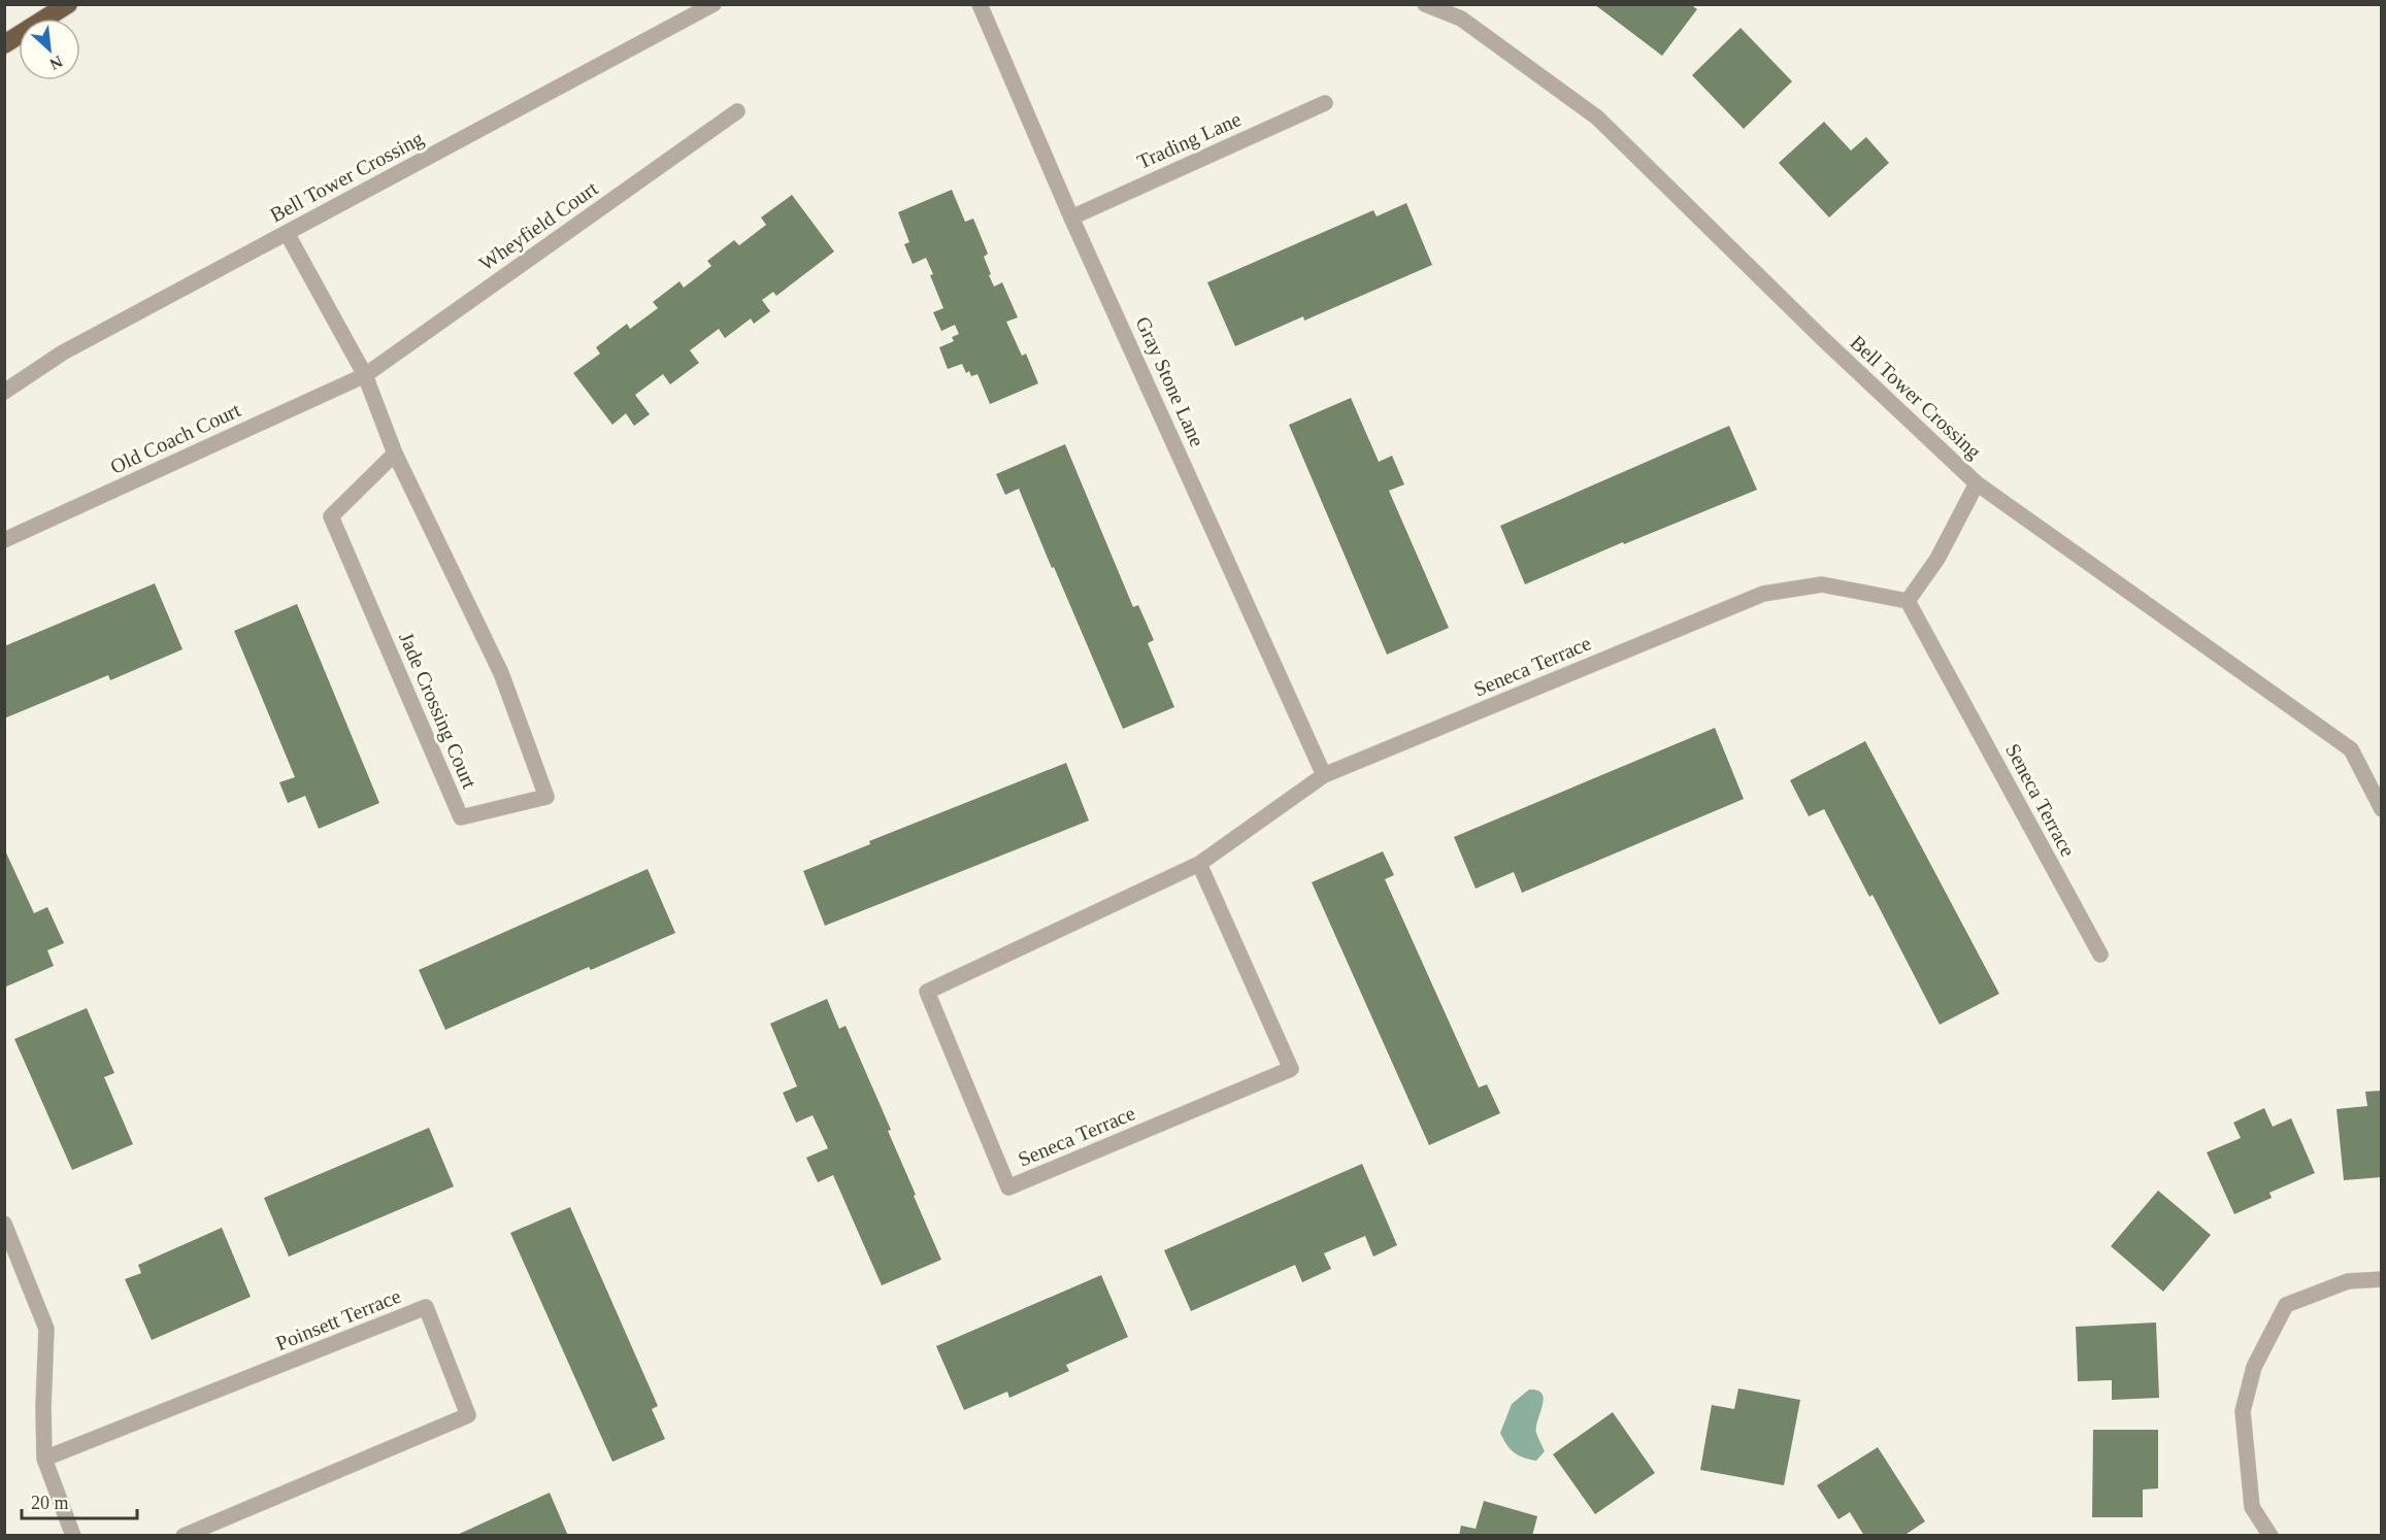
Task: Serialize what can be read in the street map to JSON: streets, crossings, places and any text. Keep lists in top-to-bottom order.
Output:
{
  "streets": {
    "street": [
      "Trading Lane",
      "Bell Tower Crossing",
      "Wheyfield Court",
      "Gray Stone Lane",
      "Old Coach Court",
      "Seneca Terrace",
      "Jade Crossing Court",
      "Poinsett Terrace"
    ]
  },
  "crossings": [
    ["Trading Lane", "Gray Stone Lane"],
    ["Bell Tower Crossing", "Jade Crossing Court"],
    ["Wheyfield Court", "Old Coach Court"],
    ["Wheyfield Court", "Jade Crossing Court"],
    ["Gray Stone Lane", "Seneca Terrace"],
    ["Old Coach Court", "Jade Crossing Court"]
  ],
  "scale_bar": "20 m",
  "north": "bottom right"
}
